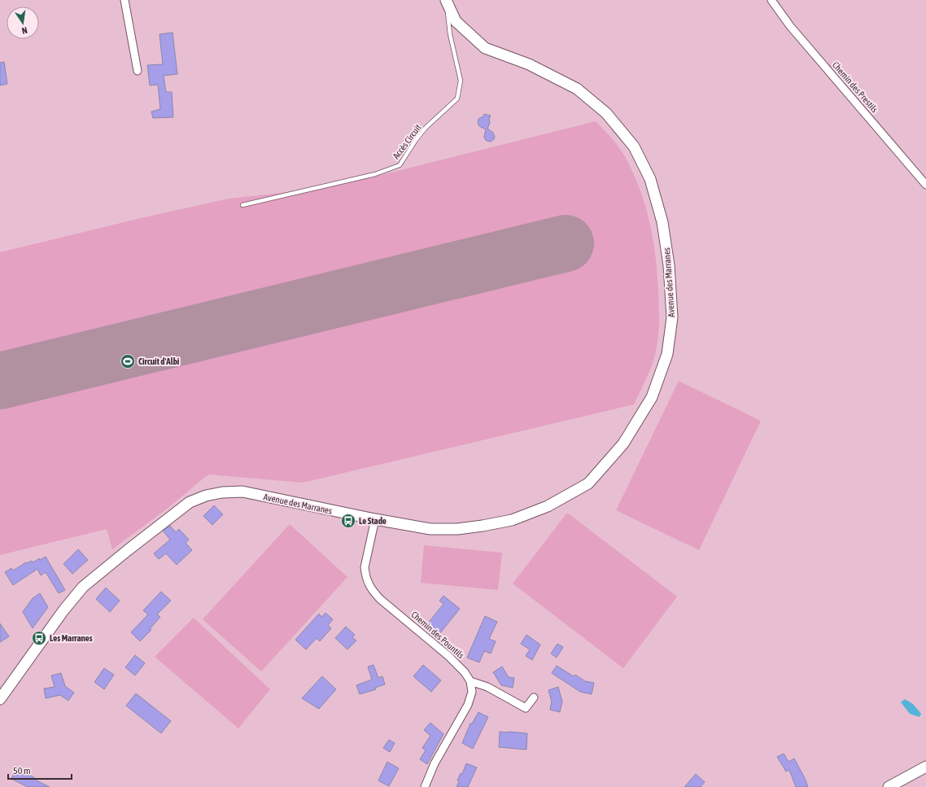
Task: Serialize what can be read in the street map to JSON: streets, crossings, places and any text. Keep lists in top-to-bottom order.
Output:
{
  "streets": {
    "street": ["Chemin des Prestils", "Avenue des Marranes", "Chemin des Pountils"],
    "lane": ["Accès Circuit"]
  },
  "crossings": [
    ["Accès Circuit", "Avenue des Marranes"],
    ["Avenue des Marranes", "Chemin des Pountils"]
  ],
  "places": {
    "sports": ["Circuit d'Albi"],
    "bus stop": ["Le Stade", "Les Marranes"]
  },
  "scale_bar": "50 m",
  "north": "bottom"
}
